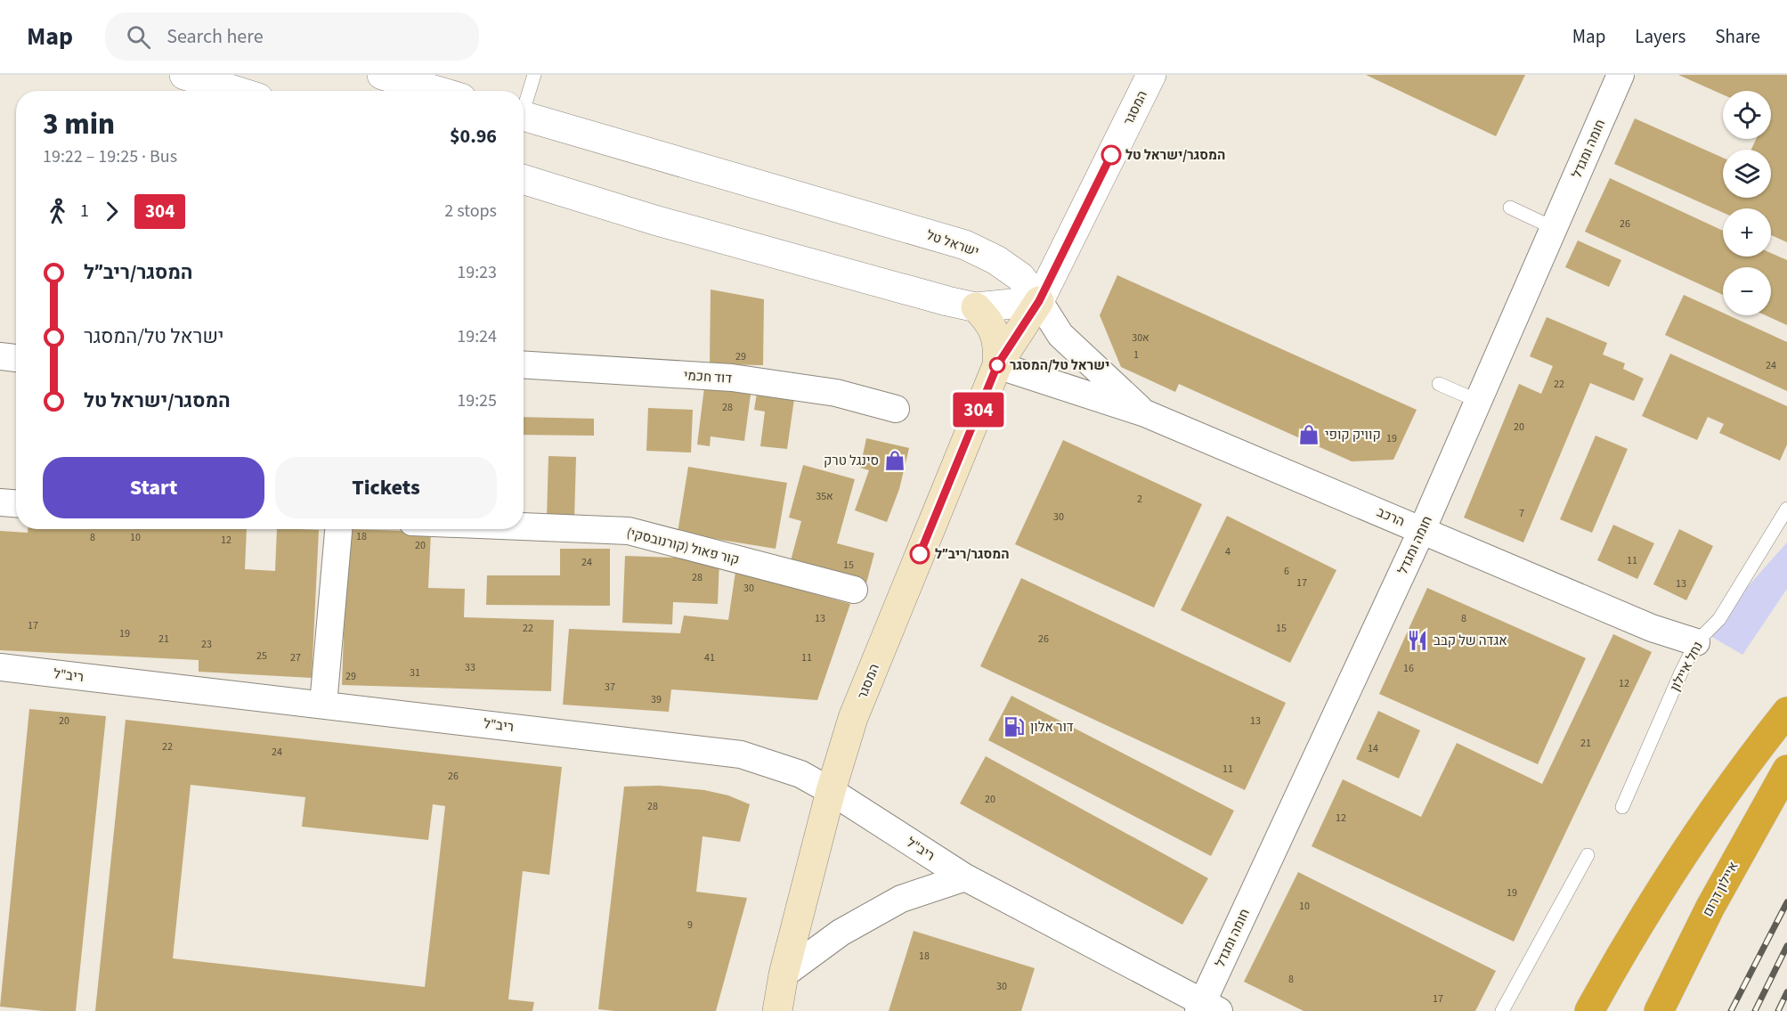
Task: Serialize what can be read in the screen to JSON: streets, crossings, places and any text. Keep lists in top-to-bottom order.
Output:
{
  "streets": {
    "highway": ["איילון דרום"],
    "main road": ["המסגר"],
    "street": [
      "חומה ומגדל",
      "ישראל טל",
      "דוד חכמי",
      "הרכב",
      "קור פאול (קורנובסקי)",
      "ריב\"ל"
    ],
    "lane": ["נחל איילון"]
  },
  "crossings": [
    ["המסגר", "ישראל טל"],
    ["המסגר", "הרכב"],
    ["המסגר", "ריב\"ל"],
    ["חומה ומגדל", "הרכב"],
    ["חומה ומגדל", "ריב\"ל"],
    ["ישראל טל", "הרכב"],
    ["הרכב", "נחל איילון"]
  ],
  "places": {
    "other": ["המסגר/ישראל טל", "ישראל טל/המסגר", "המסגר/ריב״ל"],
    "shop": ["קוויק קופי", "סינגל טרק"],
    "restaurant": ["אגדה של קבב"],
    "fuel station": ["דור אלון"]
  },
  "lines": ["bus line 304"],
  "house_numbers": [
    "26",
    "30א",
    "1",
    "29",
    "24",
    "22",
    "28",
    "20",
    "19",
    "35א",
    "2",
    "7",
    "30",
    "18",
    "8",
    "10",
    "12",
    "20",
    "4",
    "11",
    "24",
    "15",
    "6",
    "28",
    "17",
    "13",
    "30",
    "13",
    "8",
    "17",
    "22",
    "15",
    "19",
    "21",
    "26",
    "23",
    "25",
    "27",
    "41",
    "11",
    "33",
    "16",
    "31",
    "29",
    "12",
    "37",
    "39",
    "20",
    "13",
    "21",
    "22",
    "14",
    "24",
    "11",
    "26",
    "20",
    "28",
    "12",
    "19",
    "10",
    "9",
    "18",
    "8",
    "30",
    "17"
  ],
  "page": {
    "header": "Map",
    "search": "Search here",
    "nav": ["Map", "Layers", "Share"],
    "on_map": "304",
    "map_buttons": ["+", "−"],
    "heading": ["3 min", "19:22 – 19:25 · Bus", "$0.96"],
    "legs": ["1", "304", "2 stops"],
    "list": [
      {
        "name": "המסגר/ריב״ל",
        "value": "19:23"
      },
      {
        "name": "ישראל טל/המסגר",
        "value": "19:24"
      },
      {
        "name": "המסגר/ישראל טל",
        "value": "19:25"
      }
    ],
    "buttons": ["Start", "Tickets"]
  }
}
